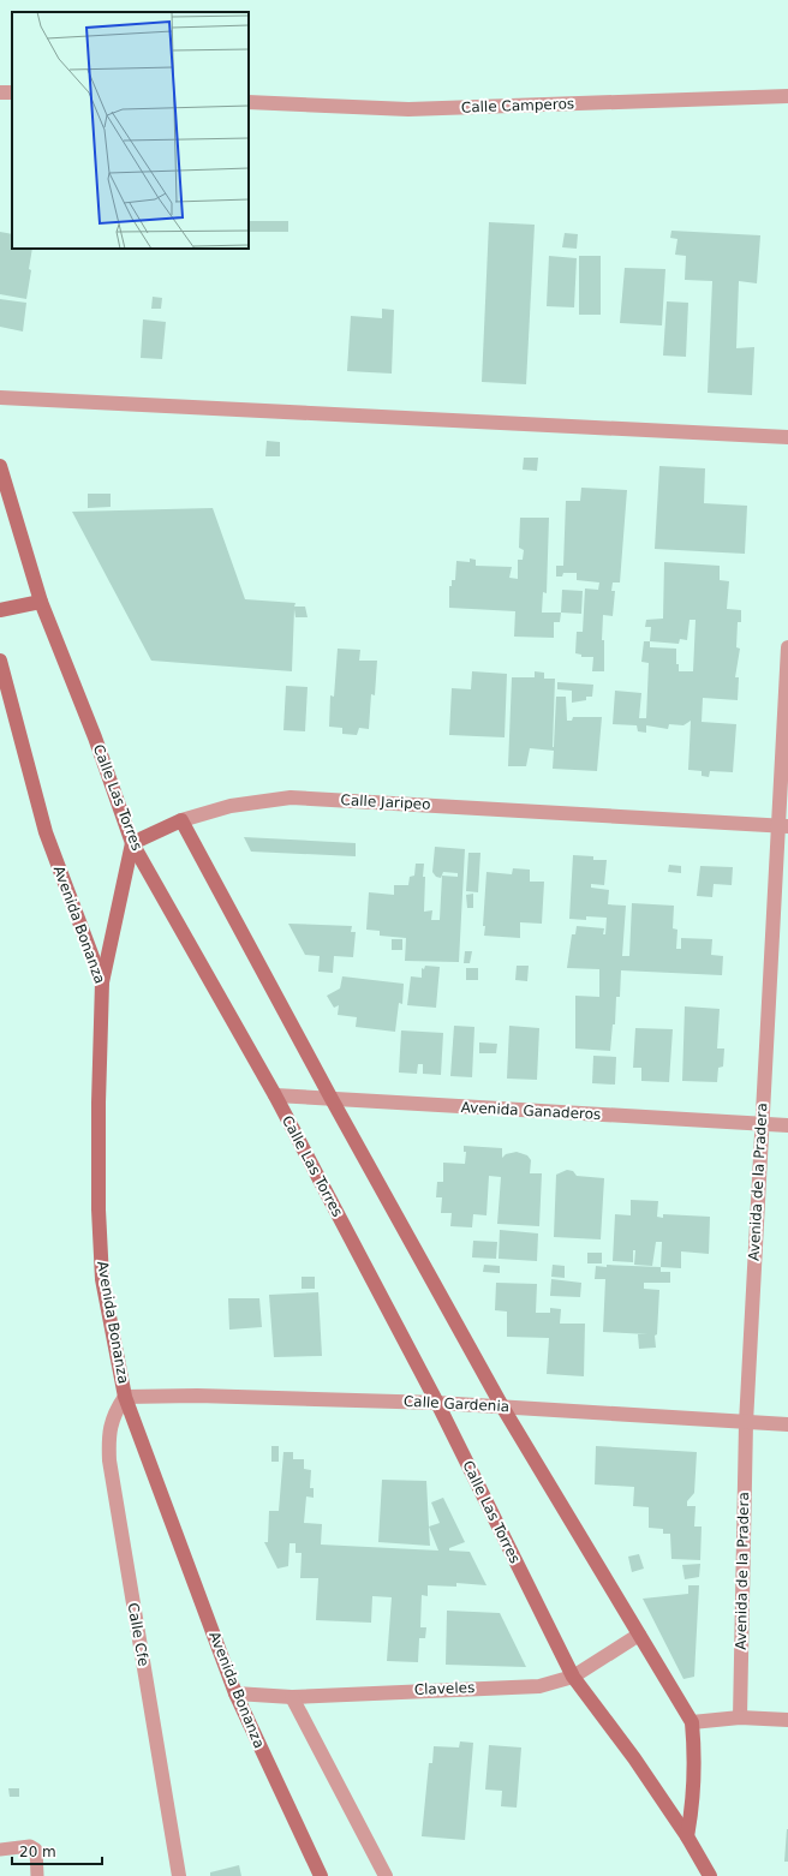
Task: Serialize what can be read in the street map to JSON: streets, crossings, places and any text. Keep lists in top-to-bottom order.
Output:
{
  "streets": {
    "street": [
      "Calle Camperos",
      "Calle Las Torres",
      "Calle Jaripeo",
      "Avenida Bonanza",
      "Avenida Ganaderos",
      "Avenida de la Pradera",
      "Calle Gardenia",
      "Calle Cfe",
      "Claveles"
    ]
  },
  "crossings": [
    ["Calle Las Torres", "Calle Jaripeo"],
    ["Calle Las Torres", "Avenida Ganaderos"],
    ["Calle Las Torres", "Calle Gardenia"],
    ["Calle Las Torres", "Claveles"],
    ["Calle Jaripeo", "Avenida de la Pradera"],
    ["Avenida Bonanza", "Calle Gardenia"],
    ["Avenida Bonanza", "Calle Cfe"],
    ["Avenida Bonanza", "Claveles"],
    ["Avenida Ganaderos", "Avenida de la Pradera"],
    ["Avenida de la Pradera", "Calle Gardenia"],
    ["Calle Gardenia", "Calle Cfe"]
  ],
  "scale_bar": "20 m"
}
